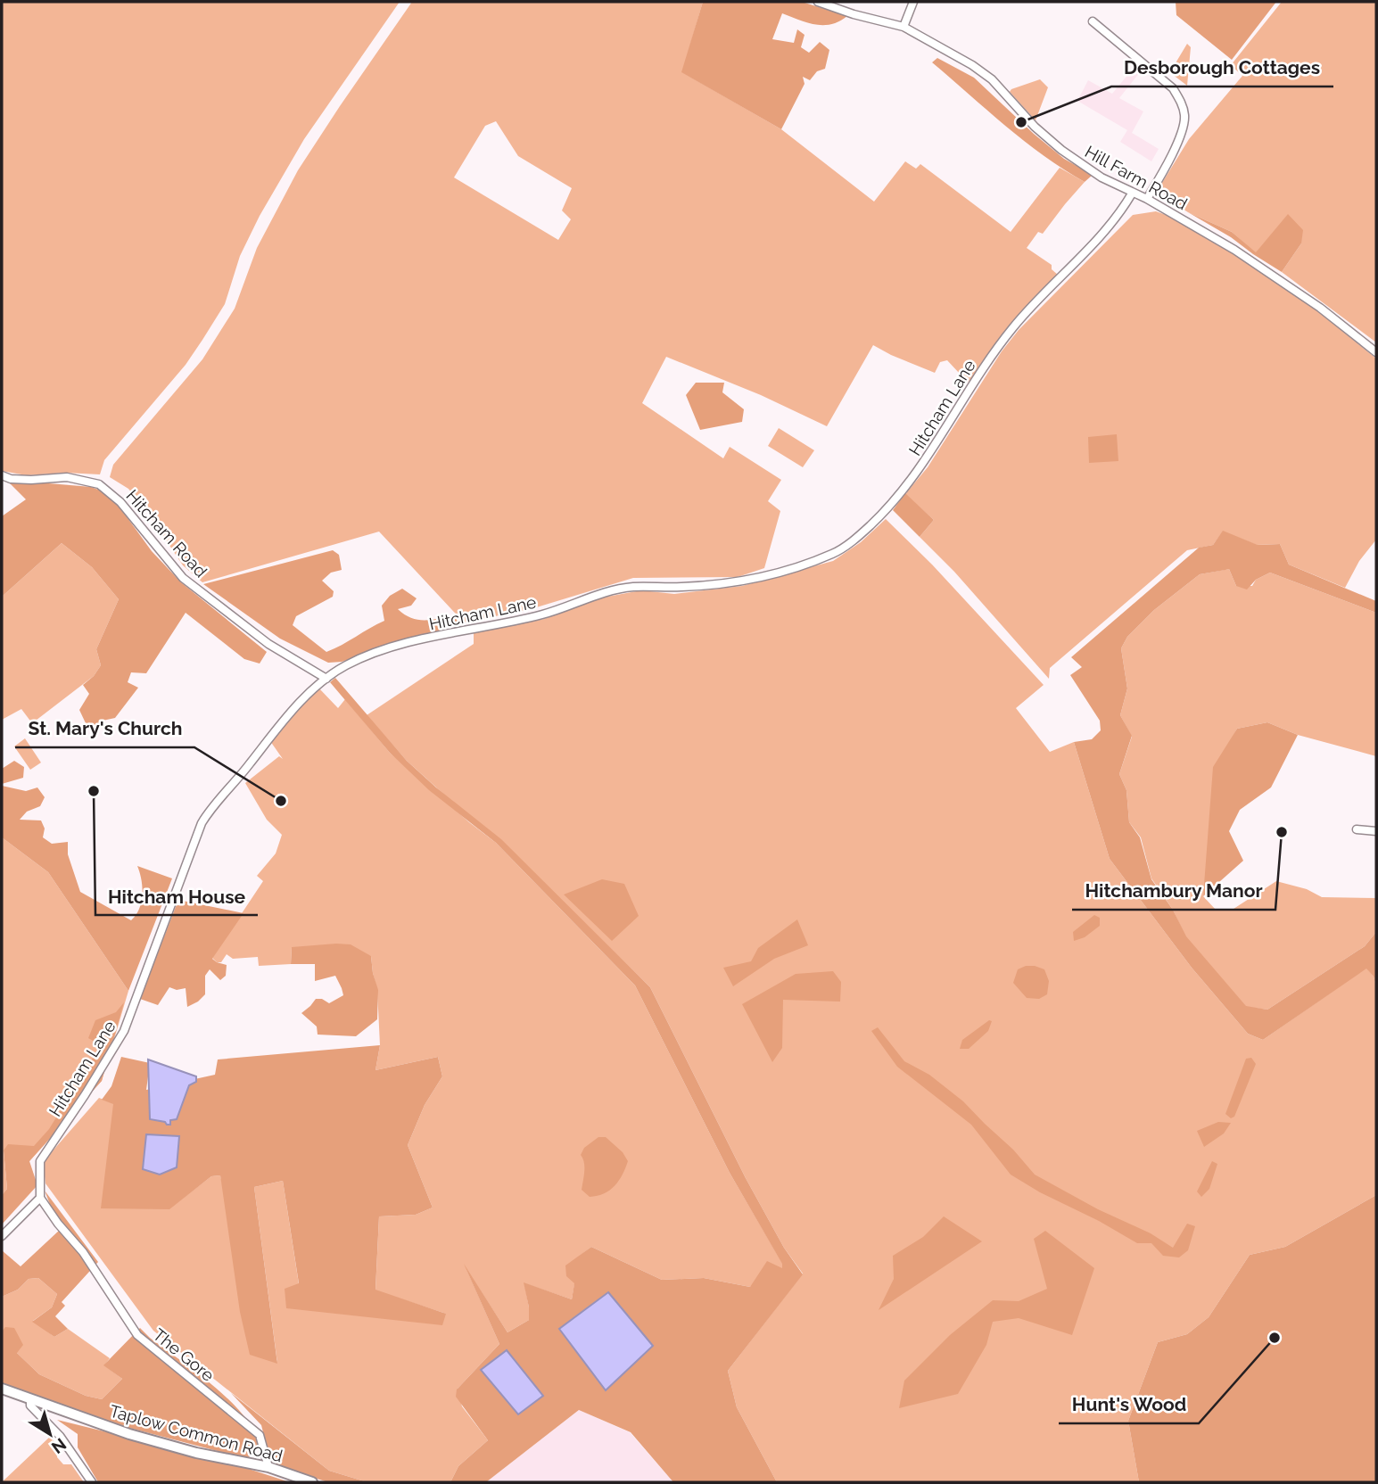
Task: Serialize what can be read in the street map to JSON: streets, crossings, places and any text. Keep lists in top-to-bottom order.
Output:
{
  "streets": {
    "street": [
      "Hill Farm Road",
      "Hitcham Lane",
      "Hitcham Road",
      "The Gore",
      "Taplow Common Road"
    ]
  },
  "crossings": [
    ["Hill Farm Road", "Hitcham Lane"],
    ["Hitcham Lane", "Hitcham Road"],
    ["Hitcham Lane", "The Gore"],
    ["The Gore", "Taplow Common Road"]
  ],
  "places": [
    "Desborough Cottages",
    "Hitcham House",
    "St. Mary's Church",
    "Hitchambury Manor",
    "Hunt's Wood"
  ],
  "north": "bottom right"
}
